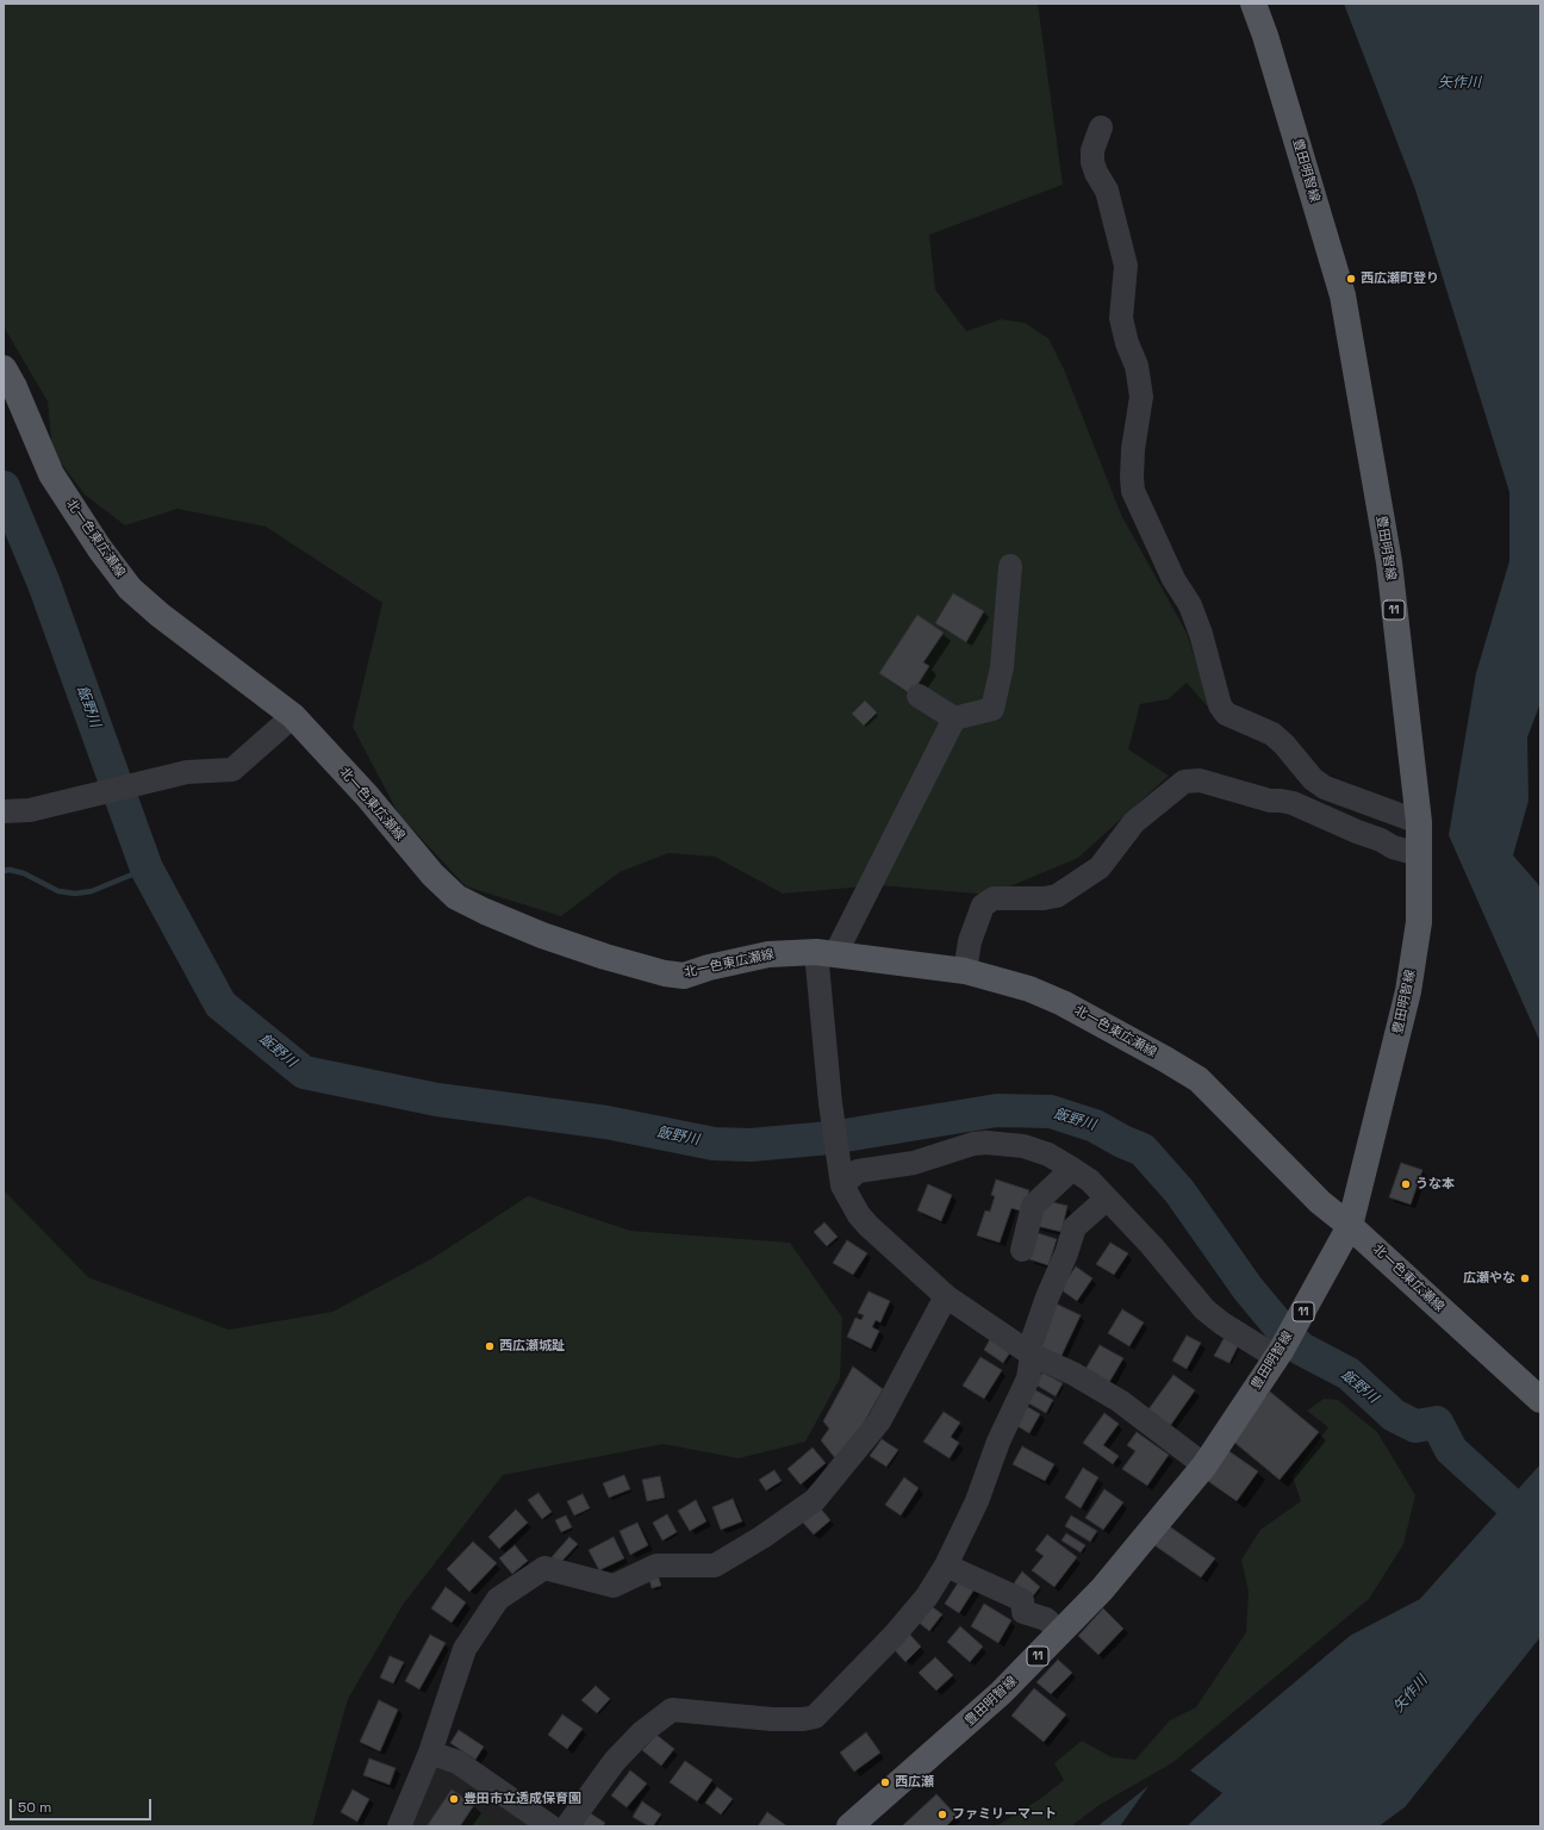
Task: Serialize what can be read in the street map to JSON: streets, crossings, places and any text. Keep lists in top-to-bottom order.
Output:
{
  "streets": {
    "main road": ["豊田明智線", "北一色東広瀬線", "11"]
  },
  "crossings": [
    ["豊田明智線", "北一色東広瀬線"]
  ],
  "water": ["矢作川", "飯野川"],
  "places": [
    "西広瀬町登り",
    "うな本",
    "広瀬やな",
    "西広瀬城趾",
    "西広瀬",
    "豊田市立透成保育園",
    "ファミリーマート"
  ],
  "scale_bar": "50 m"
}
